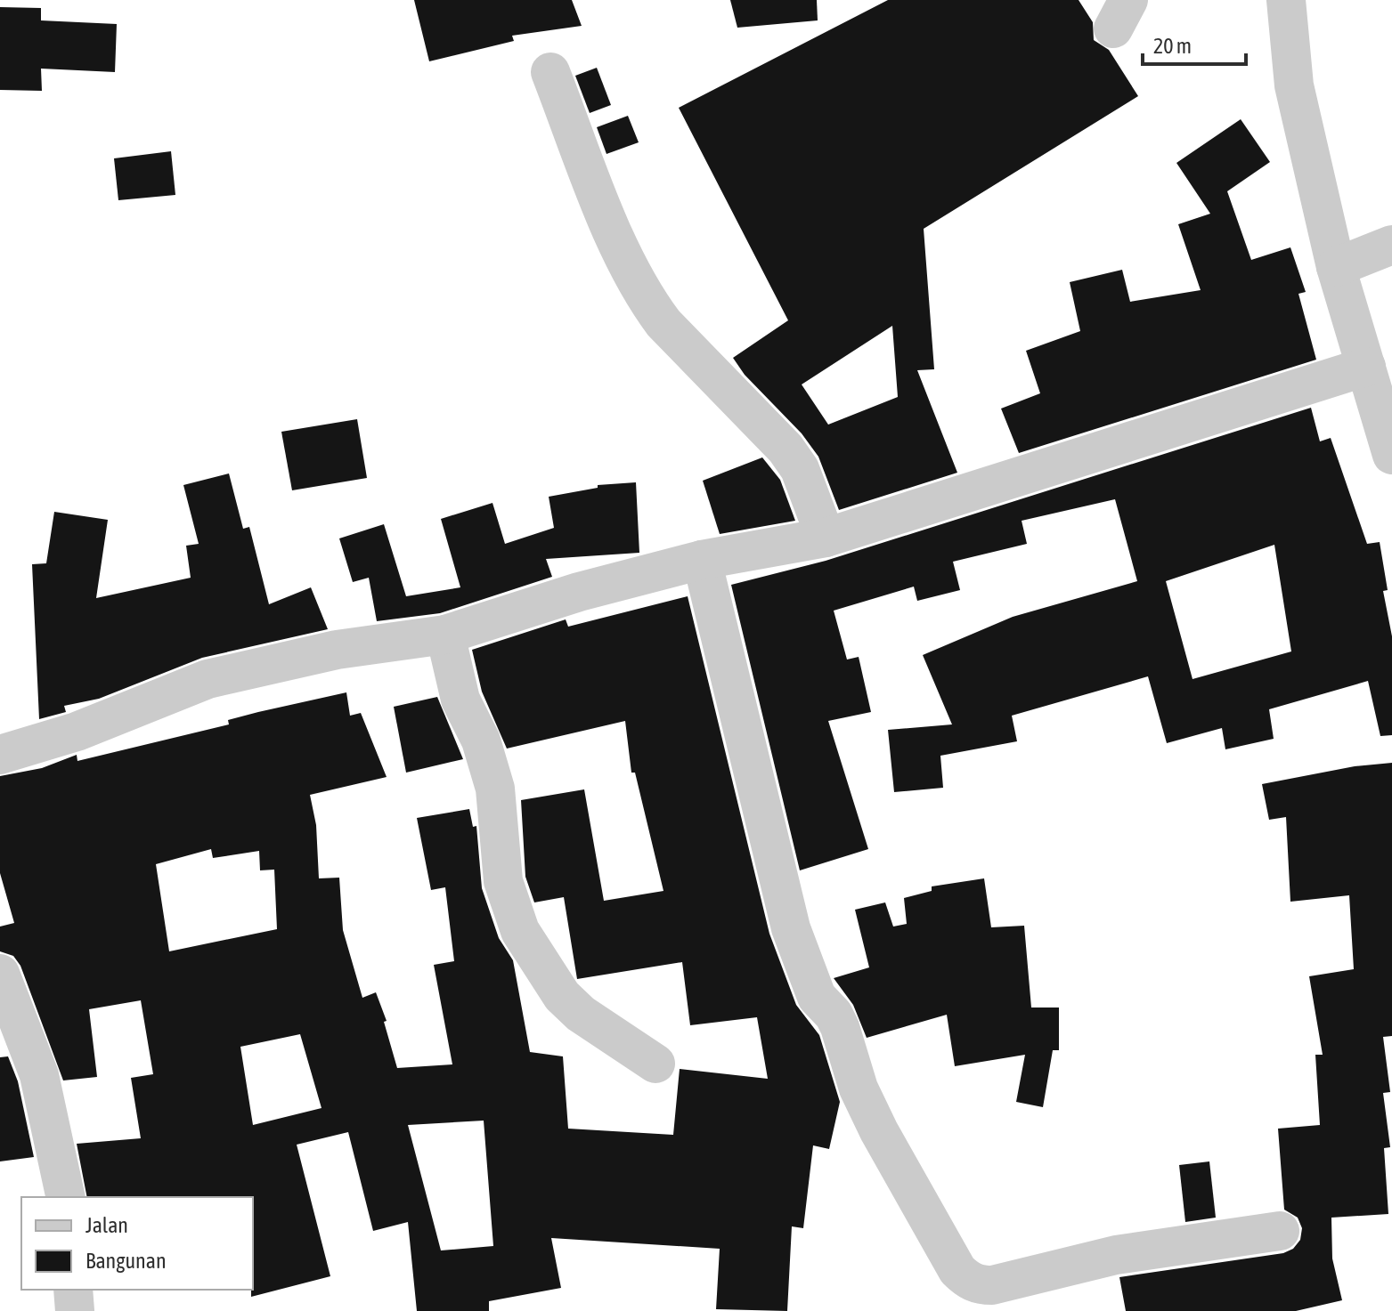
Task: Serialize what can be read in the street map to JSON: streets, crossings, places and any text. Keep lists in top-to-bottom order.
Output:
{
  "legend": ["Jalan", "Bangunan"],
  "scale_bar": "20 m"
}
